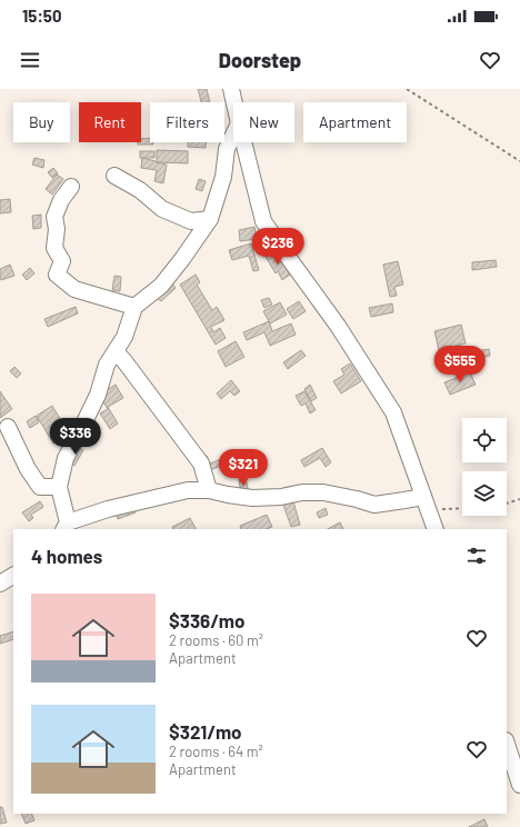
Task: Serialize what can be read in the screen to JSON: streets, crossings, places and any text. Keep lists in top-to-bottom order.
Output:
{
  "page": {
    "status": "15:50",
    "header": "Doorstep",
    "chip": [
      "Buy",
      "Rent",
      "Filters",
      "New",
      "Apartment"
    ],
    "price": [
      "$236",
      "$555",
      "$336",
      "$321"
    ],
    "heading": "4 homes",
    "list": [
      {
        "name": "$336/mo",
        "note": "2 rooms · 60 m² · Apartment"
      },
      {
        "name": "$321/mo",
        "note": "2 rooms · 64 m² · Apartment"
      }
    ]
  }
}
